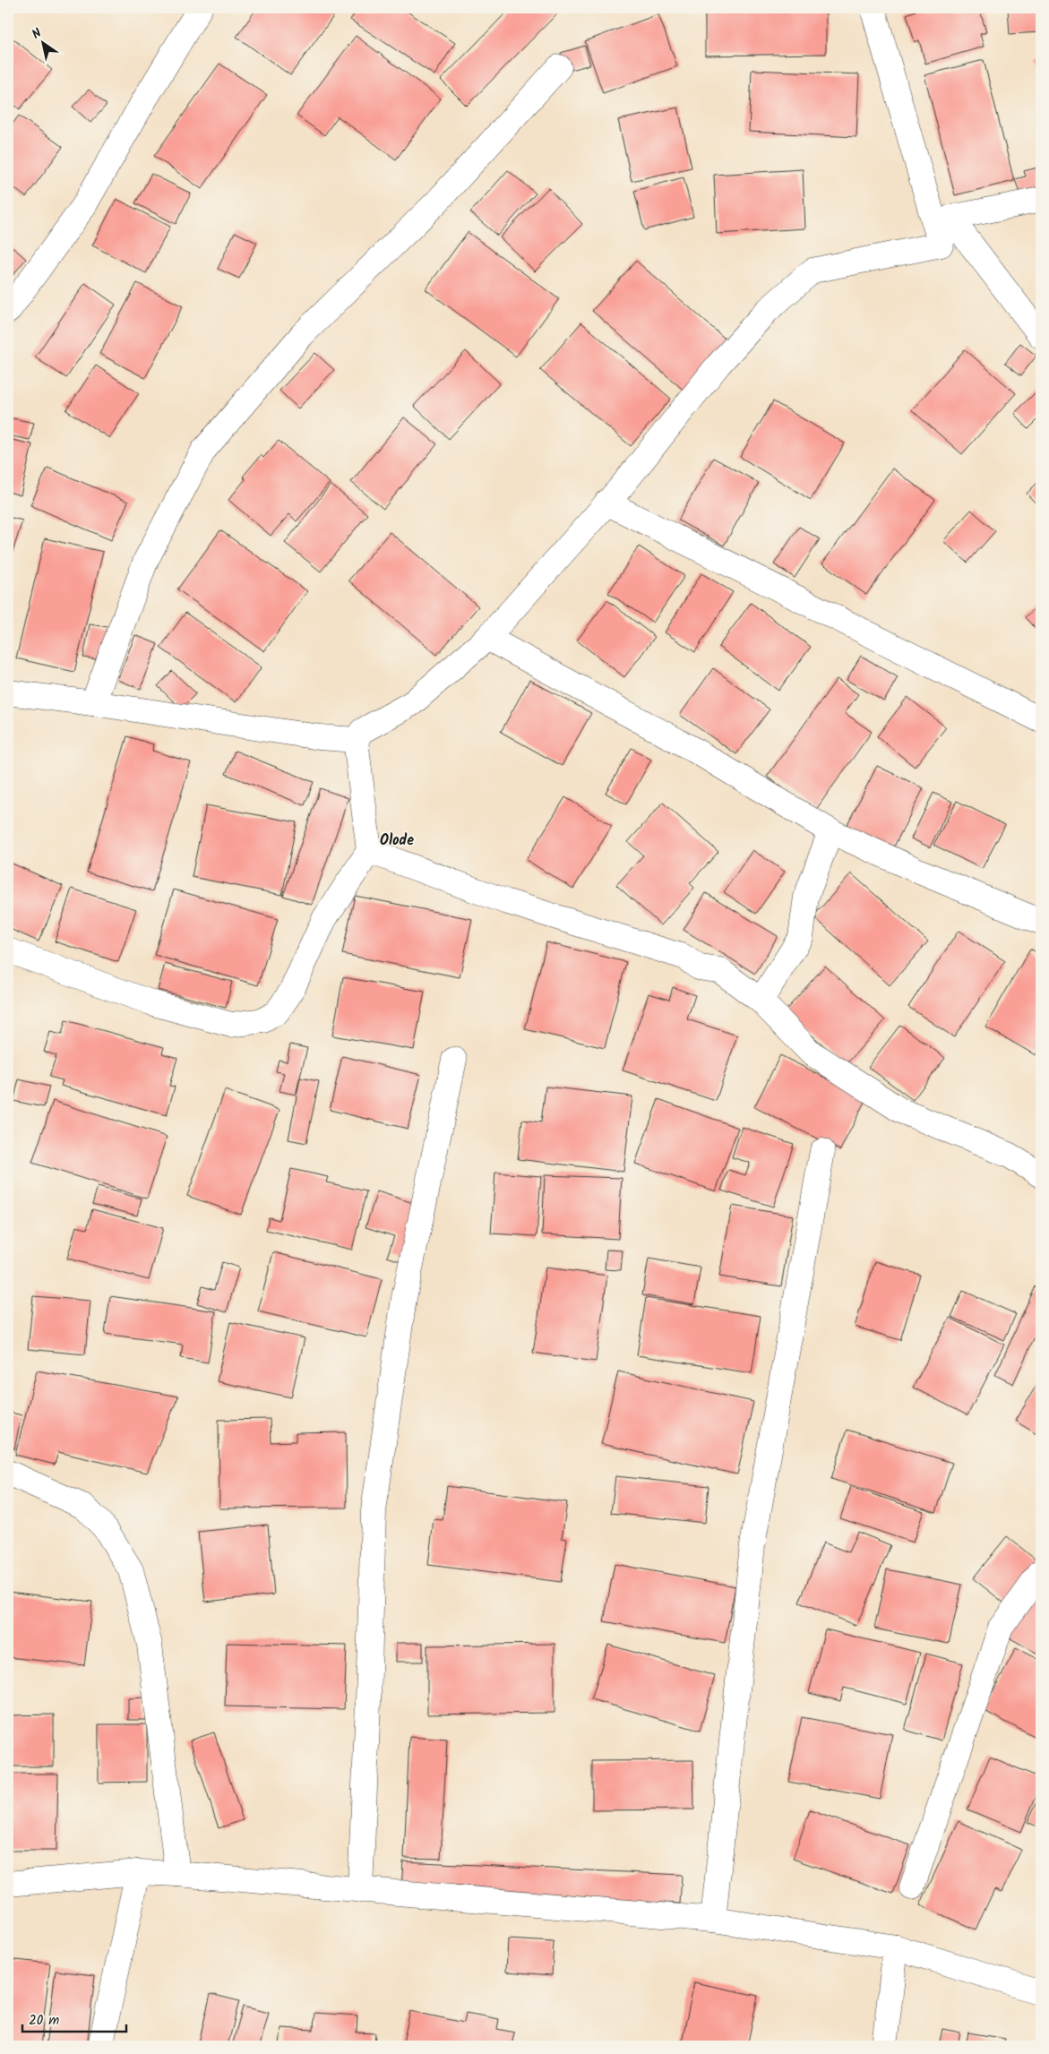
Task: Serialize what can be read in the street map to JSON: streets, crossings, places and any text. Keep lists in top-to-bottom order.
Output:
{
  "districts": ["Olode"],
  "scale_bar": "20 m",
  "north": "top left"
}
